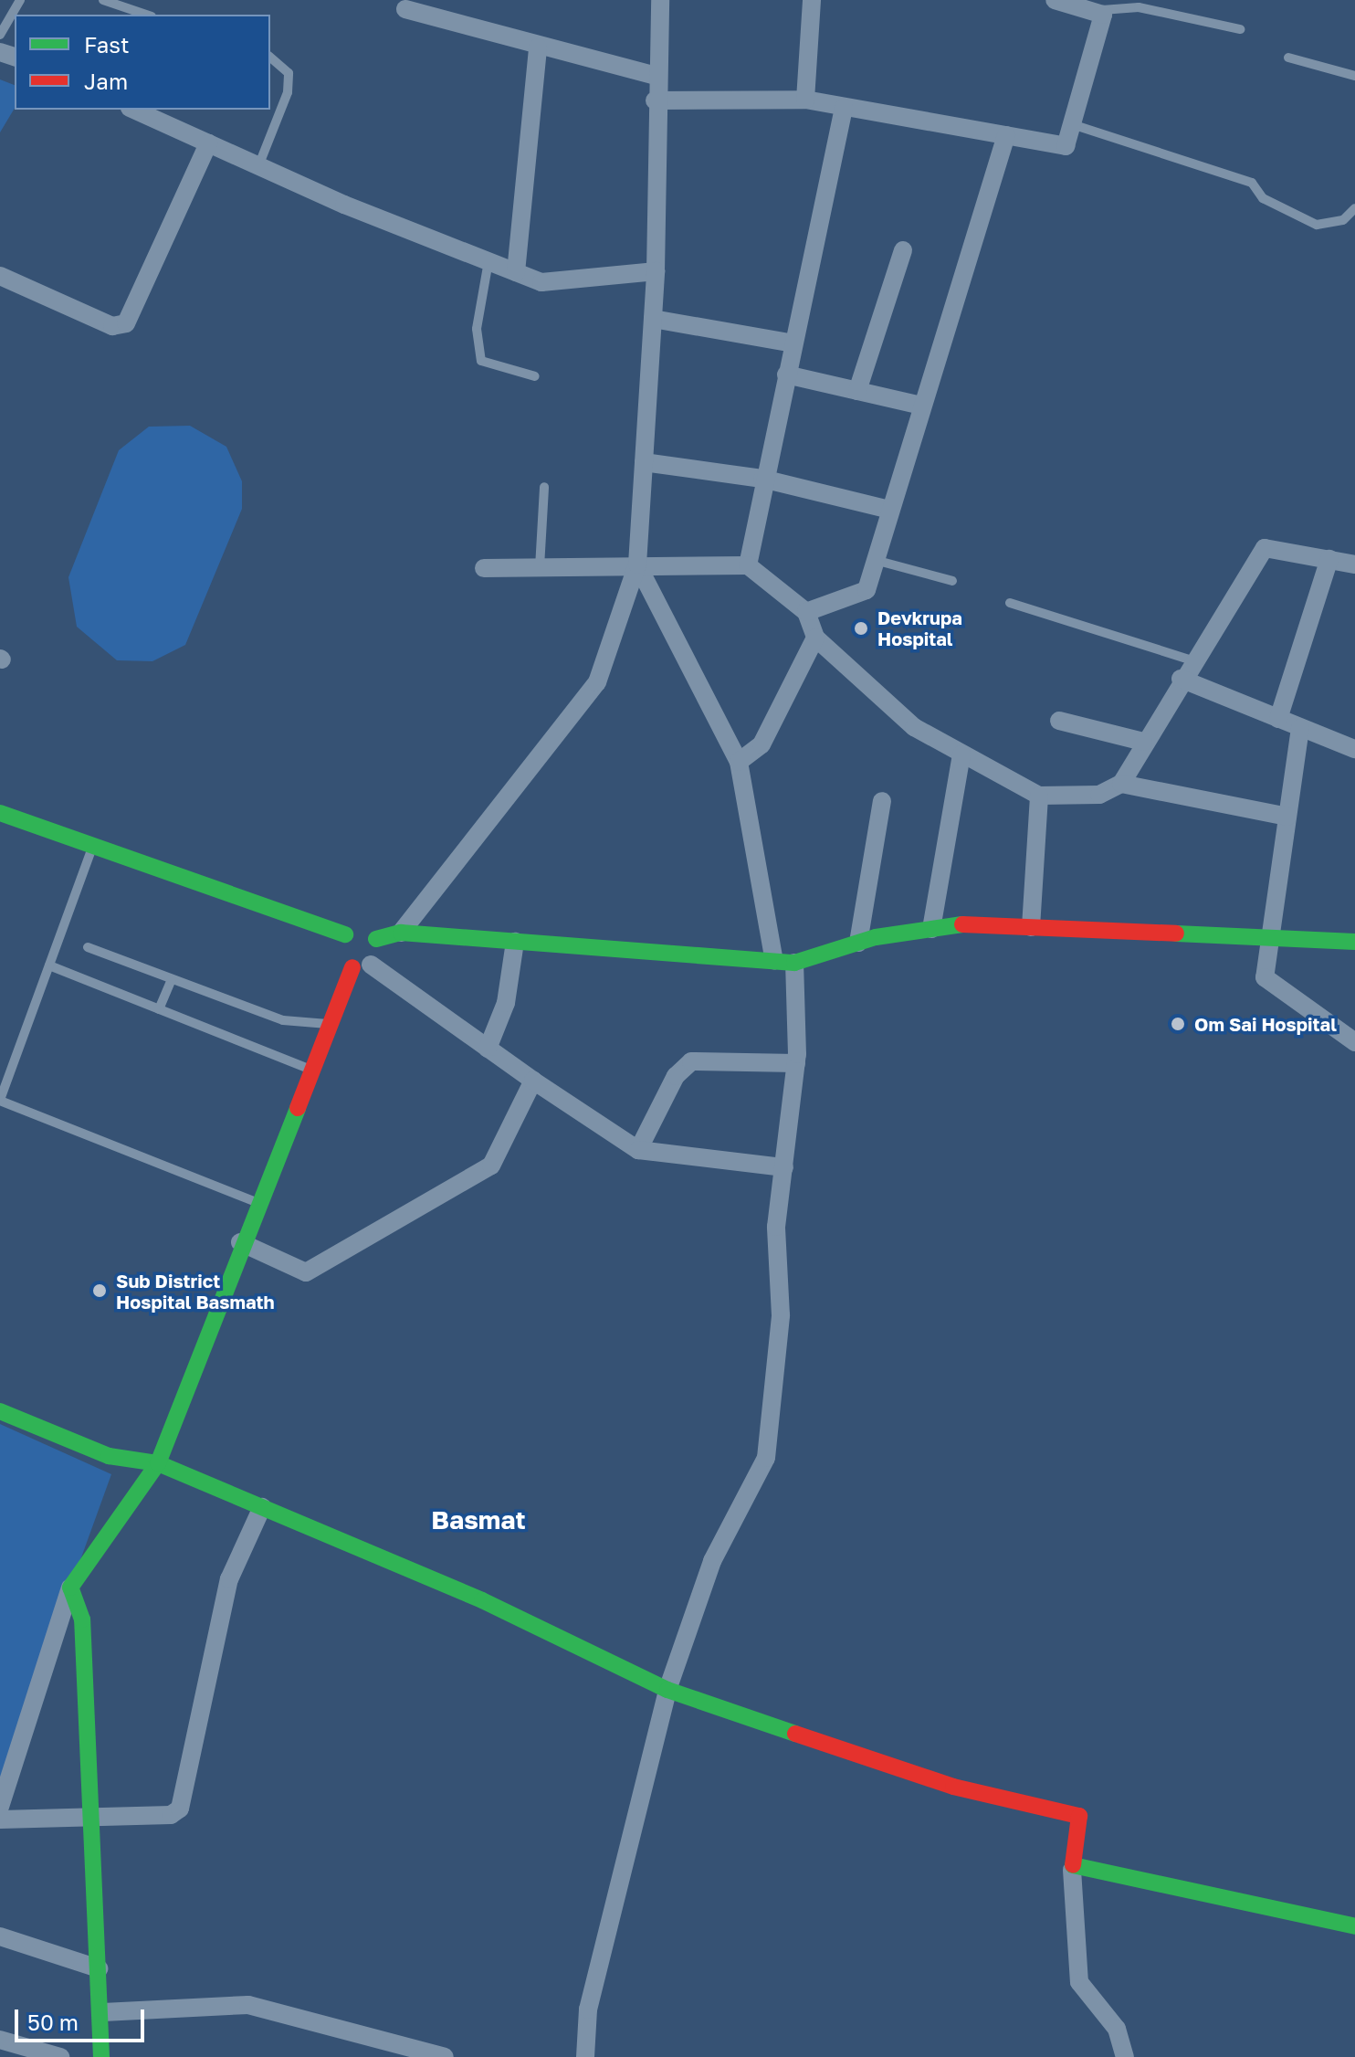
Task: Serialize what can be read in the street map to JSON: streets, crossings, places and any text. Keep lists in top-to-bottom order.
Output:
{
  "districts": ["Basmat"],
  "places": ["Devkrupa Hospital", "Om Sai Hospital", "Sub District Hospital Basmath"],
  "legend": ["Fast", "Jam"],
  "scale_bar": "50 m"
}
